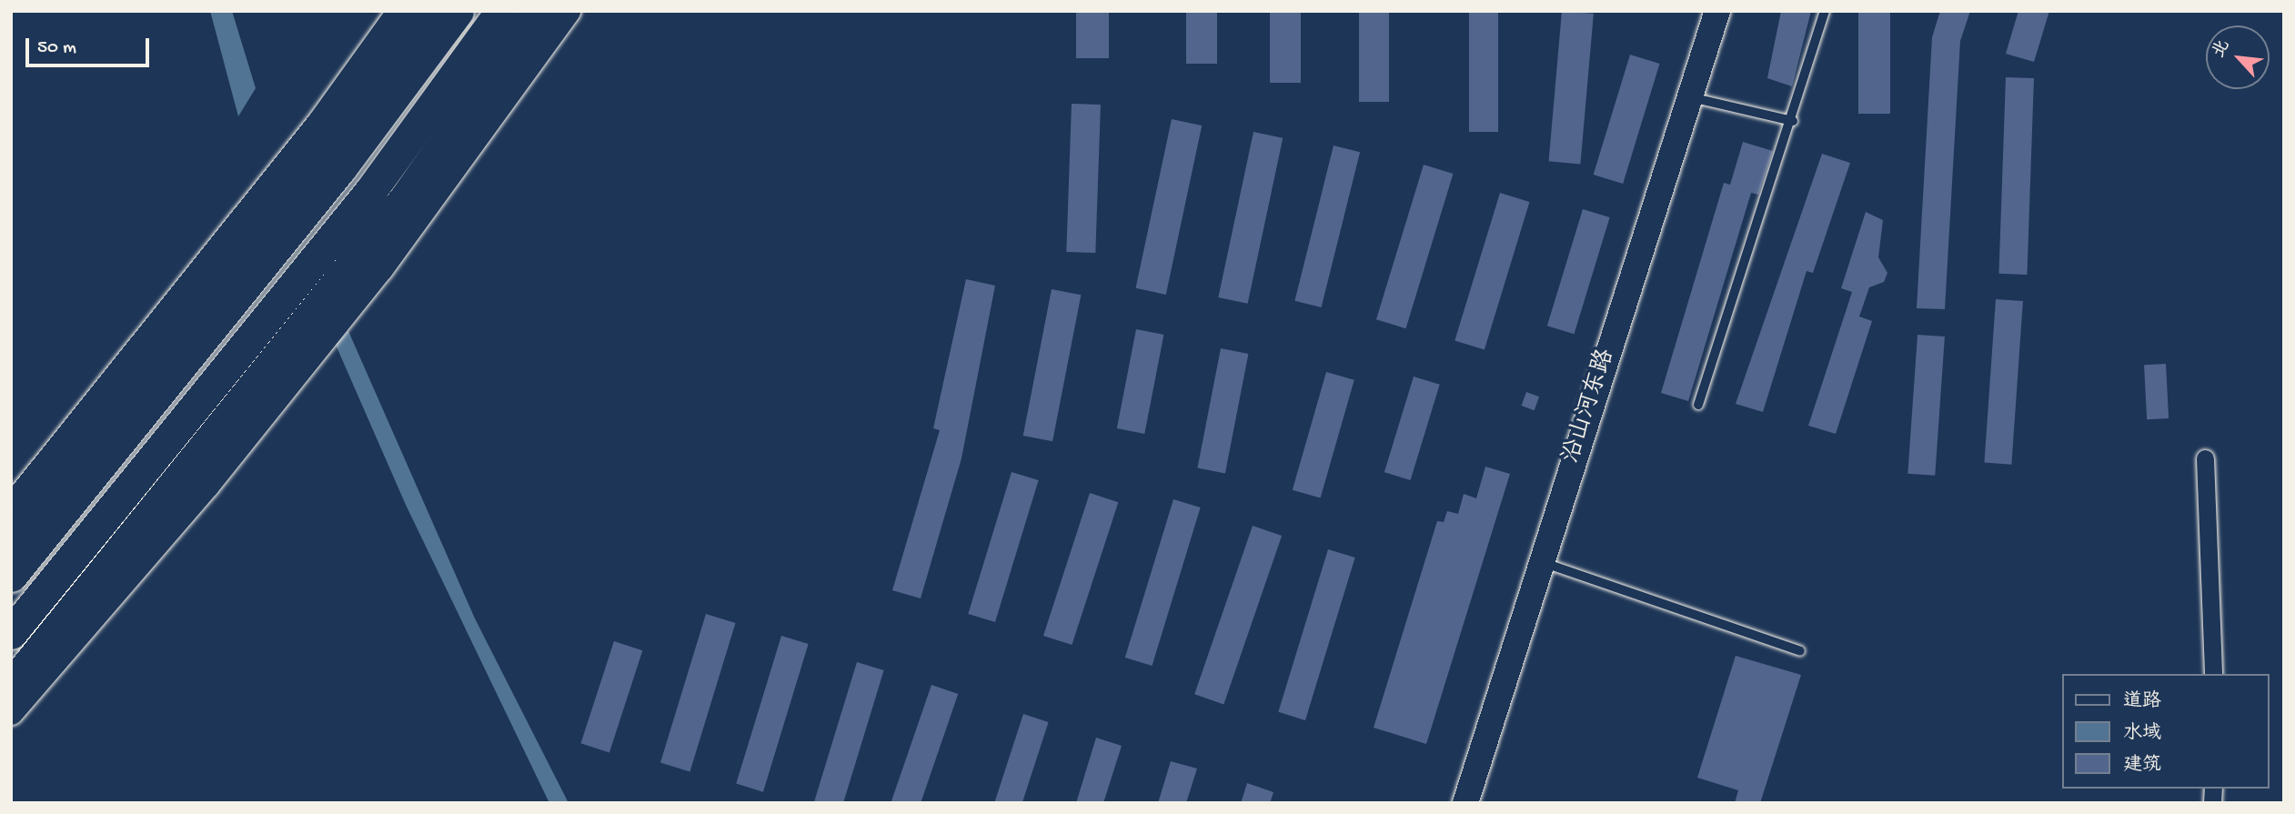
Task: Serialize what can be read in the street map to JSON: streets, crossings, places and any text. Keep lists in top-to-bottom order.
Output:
{
  "streets": {
    "street": ["沿山河东路"]
  },
  "legend": ["道路", "水域", "建筑"],
  "scale_bar": "50 m",
  "north": "top left"
}
